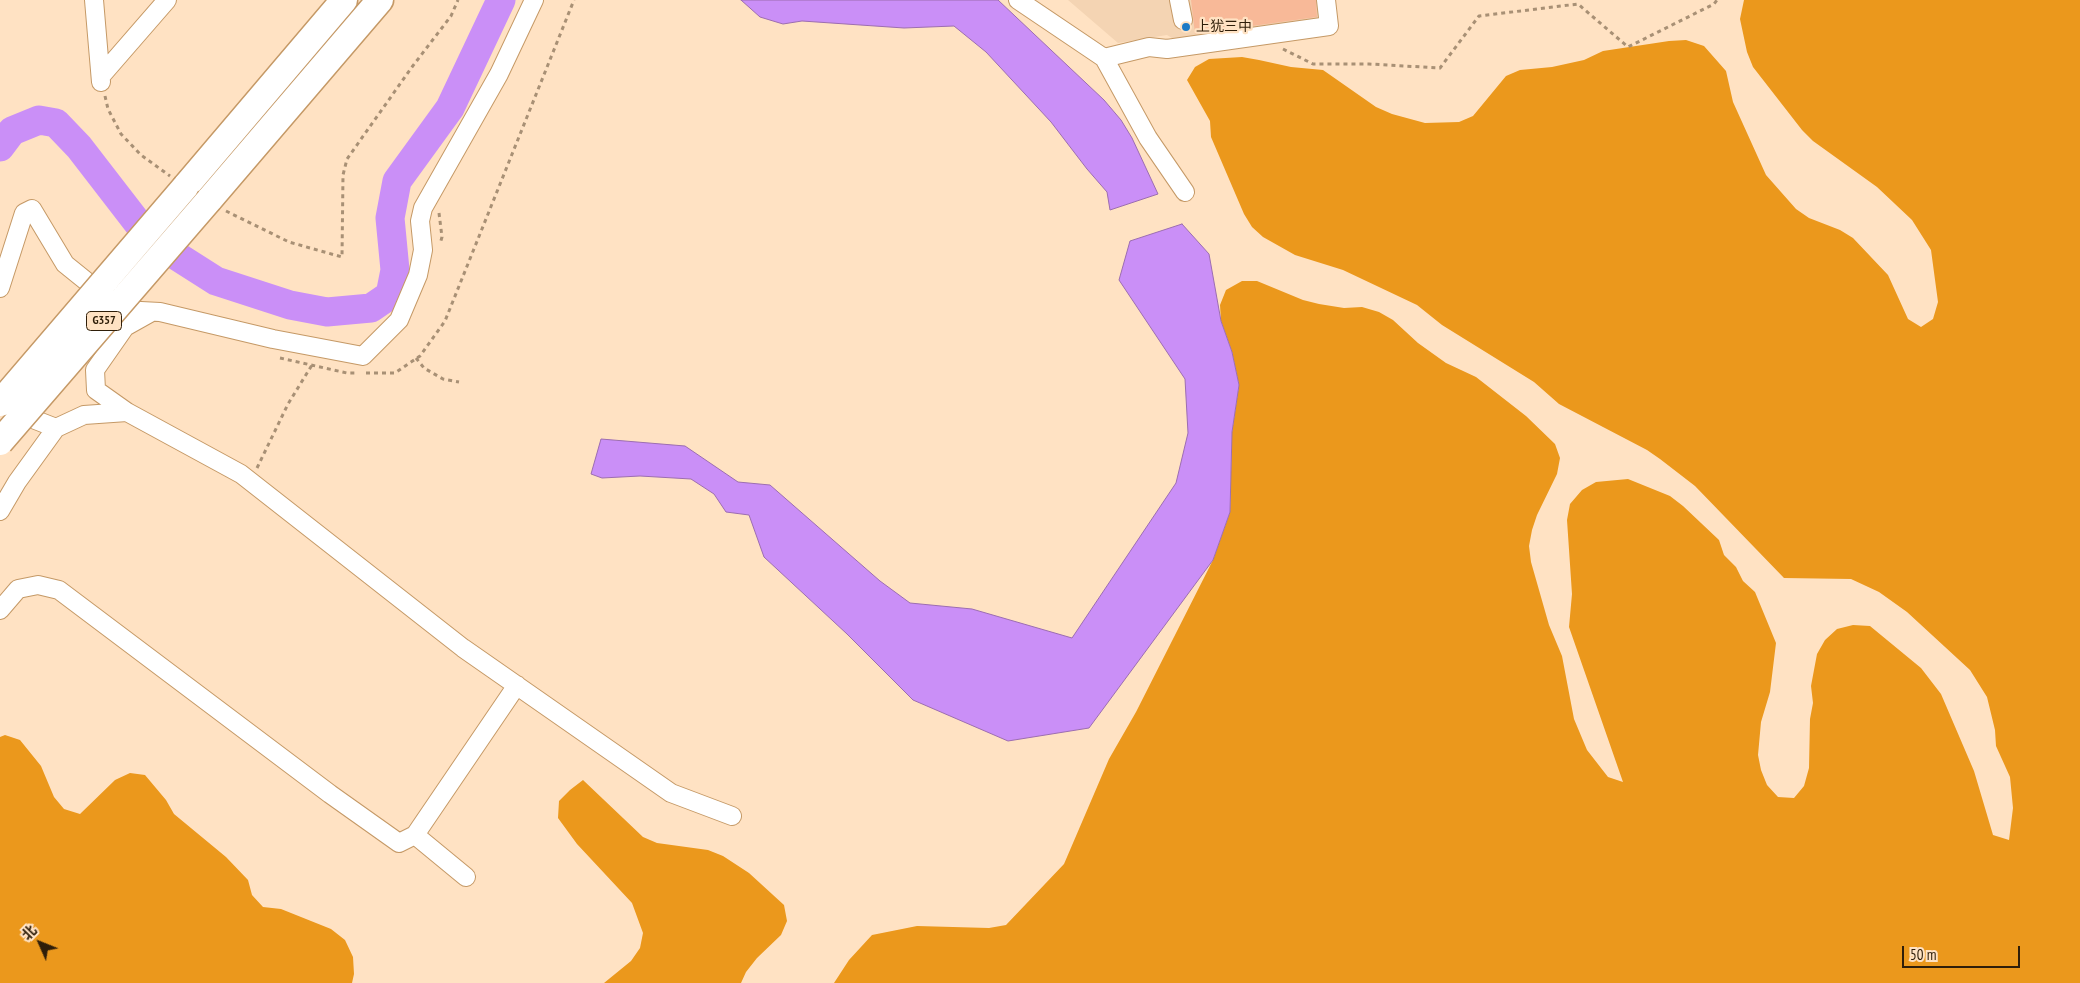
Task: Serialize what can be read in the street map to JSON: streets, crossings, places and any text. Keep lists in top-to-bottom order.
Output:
{
  "streets": {
    "highway": ["G357"]
  },
  "places": ["上犹三中"],
  "scale_bar": "50 m",
  "north": "top left"
}
